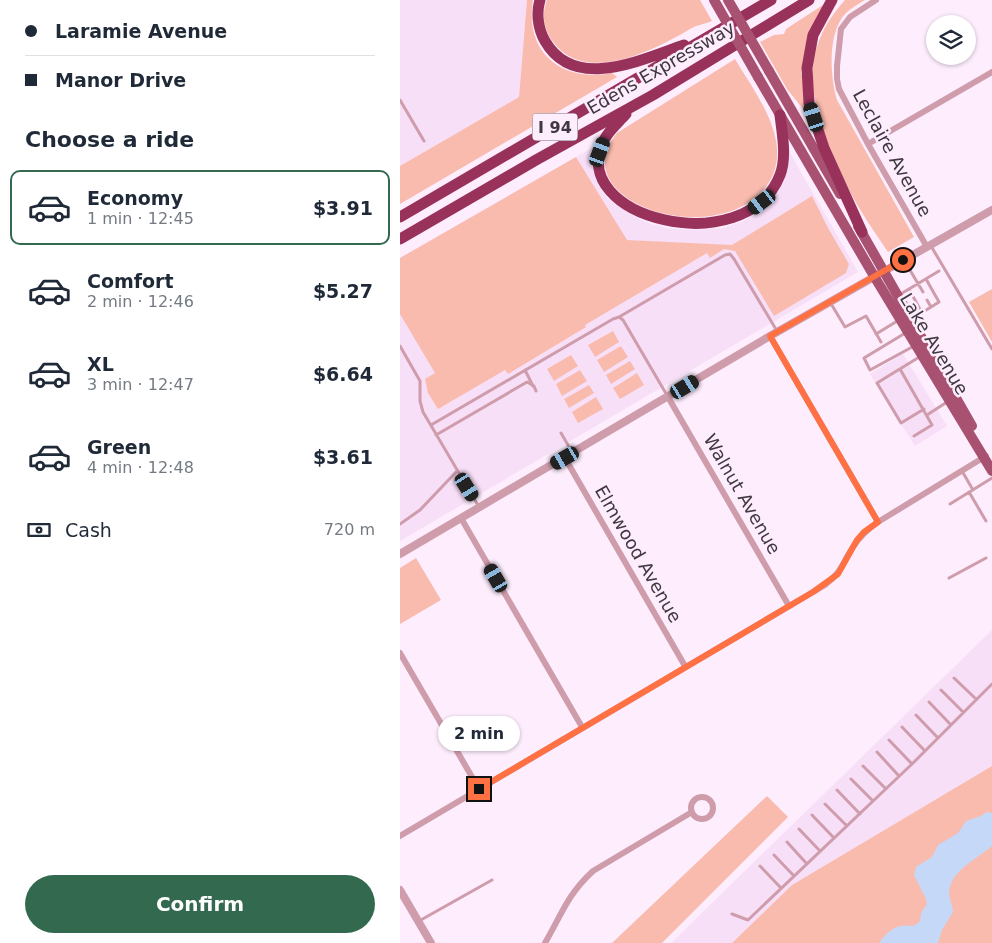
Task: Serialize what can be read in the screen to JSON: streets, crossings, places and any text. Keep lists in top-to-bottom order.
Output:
{
  "streets": {
    "highway": ["Edens Expressway", "I 94"],
    "main road": ["Lake Avenue"],
    "street": ["Leclaire Avenue", "Walnut Avenue", "Elmwood Avenue"]
  },
  "page": {
    "banner": ["Laramie Avenue", "Manor Drive"],
    "heading": "Choose a ride",
    "list": [
      {
        "name": "Economy",
        "note": "1 min · 12:45",
        "value": "$3.91"
      },
      {
        "name": "Comfort",
        "note": "2 min · 12:46",
        "value": "$5.27"
      },
      {
        "name": "XL",
        "note": "3 min · 12:47",
        "value": "$6.64"
      },
      {
        "name": "Green",
        "note": "4 min · 12:48",
        "value": "$3.61"
      }
    ],
    "pay": ["Cash", "720 m"],
    "bubble": "2 min",
    "buttons": "Confirm"
  }
}
